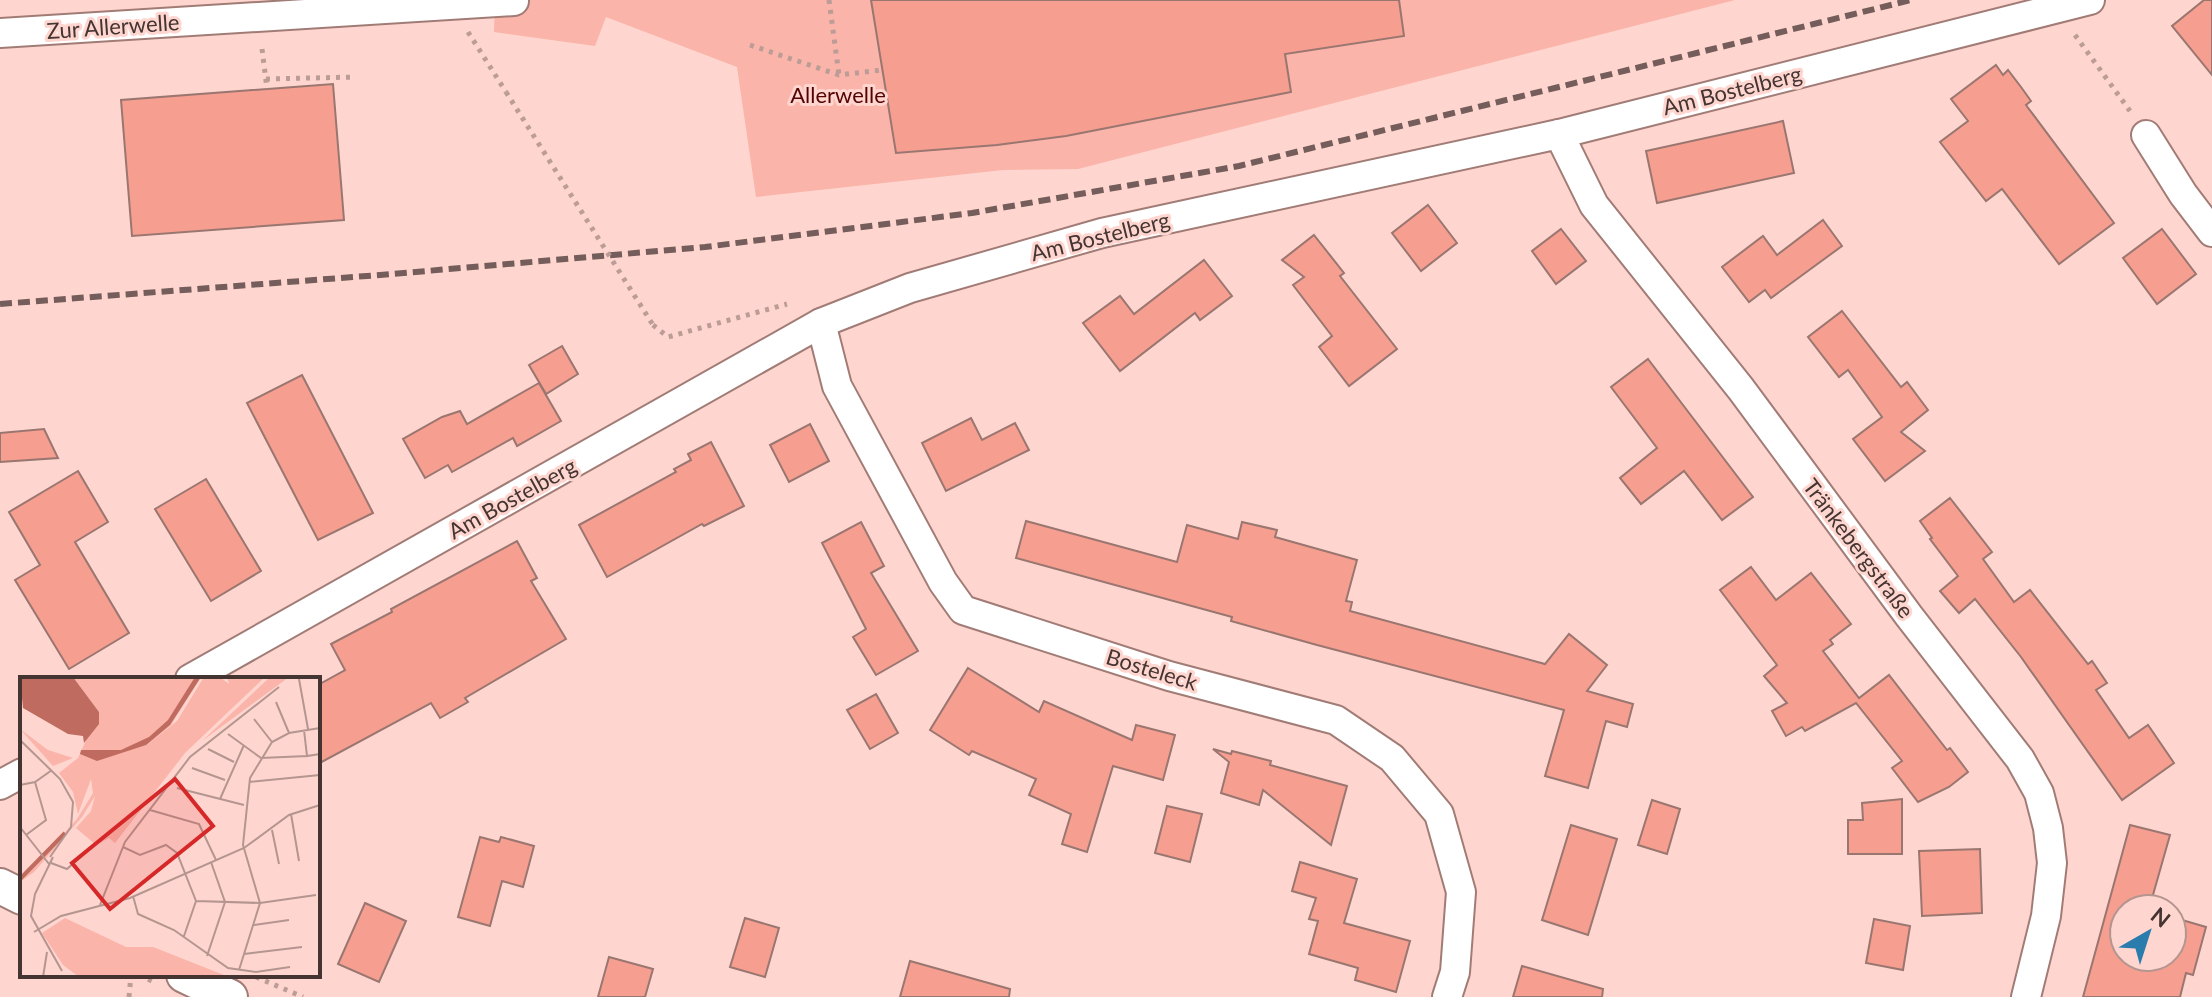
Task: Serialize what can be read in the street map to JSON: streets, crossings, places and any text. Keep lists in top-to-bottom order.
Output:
{
  "streets": {
    "street": [
      "Zur Allerwelle",
      "Am Bostelberg",
      "Tränkebergstraße",
      "Bosteleck"
    ]
  },
  "crossings": [
    ["Am Bostelberg", "Tränkebergstraße"],
    ["Am Bostelberg", "Bosteleck"]
  ],
  "parks": ["Allerwelle"],
  "north": "top right"
}
